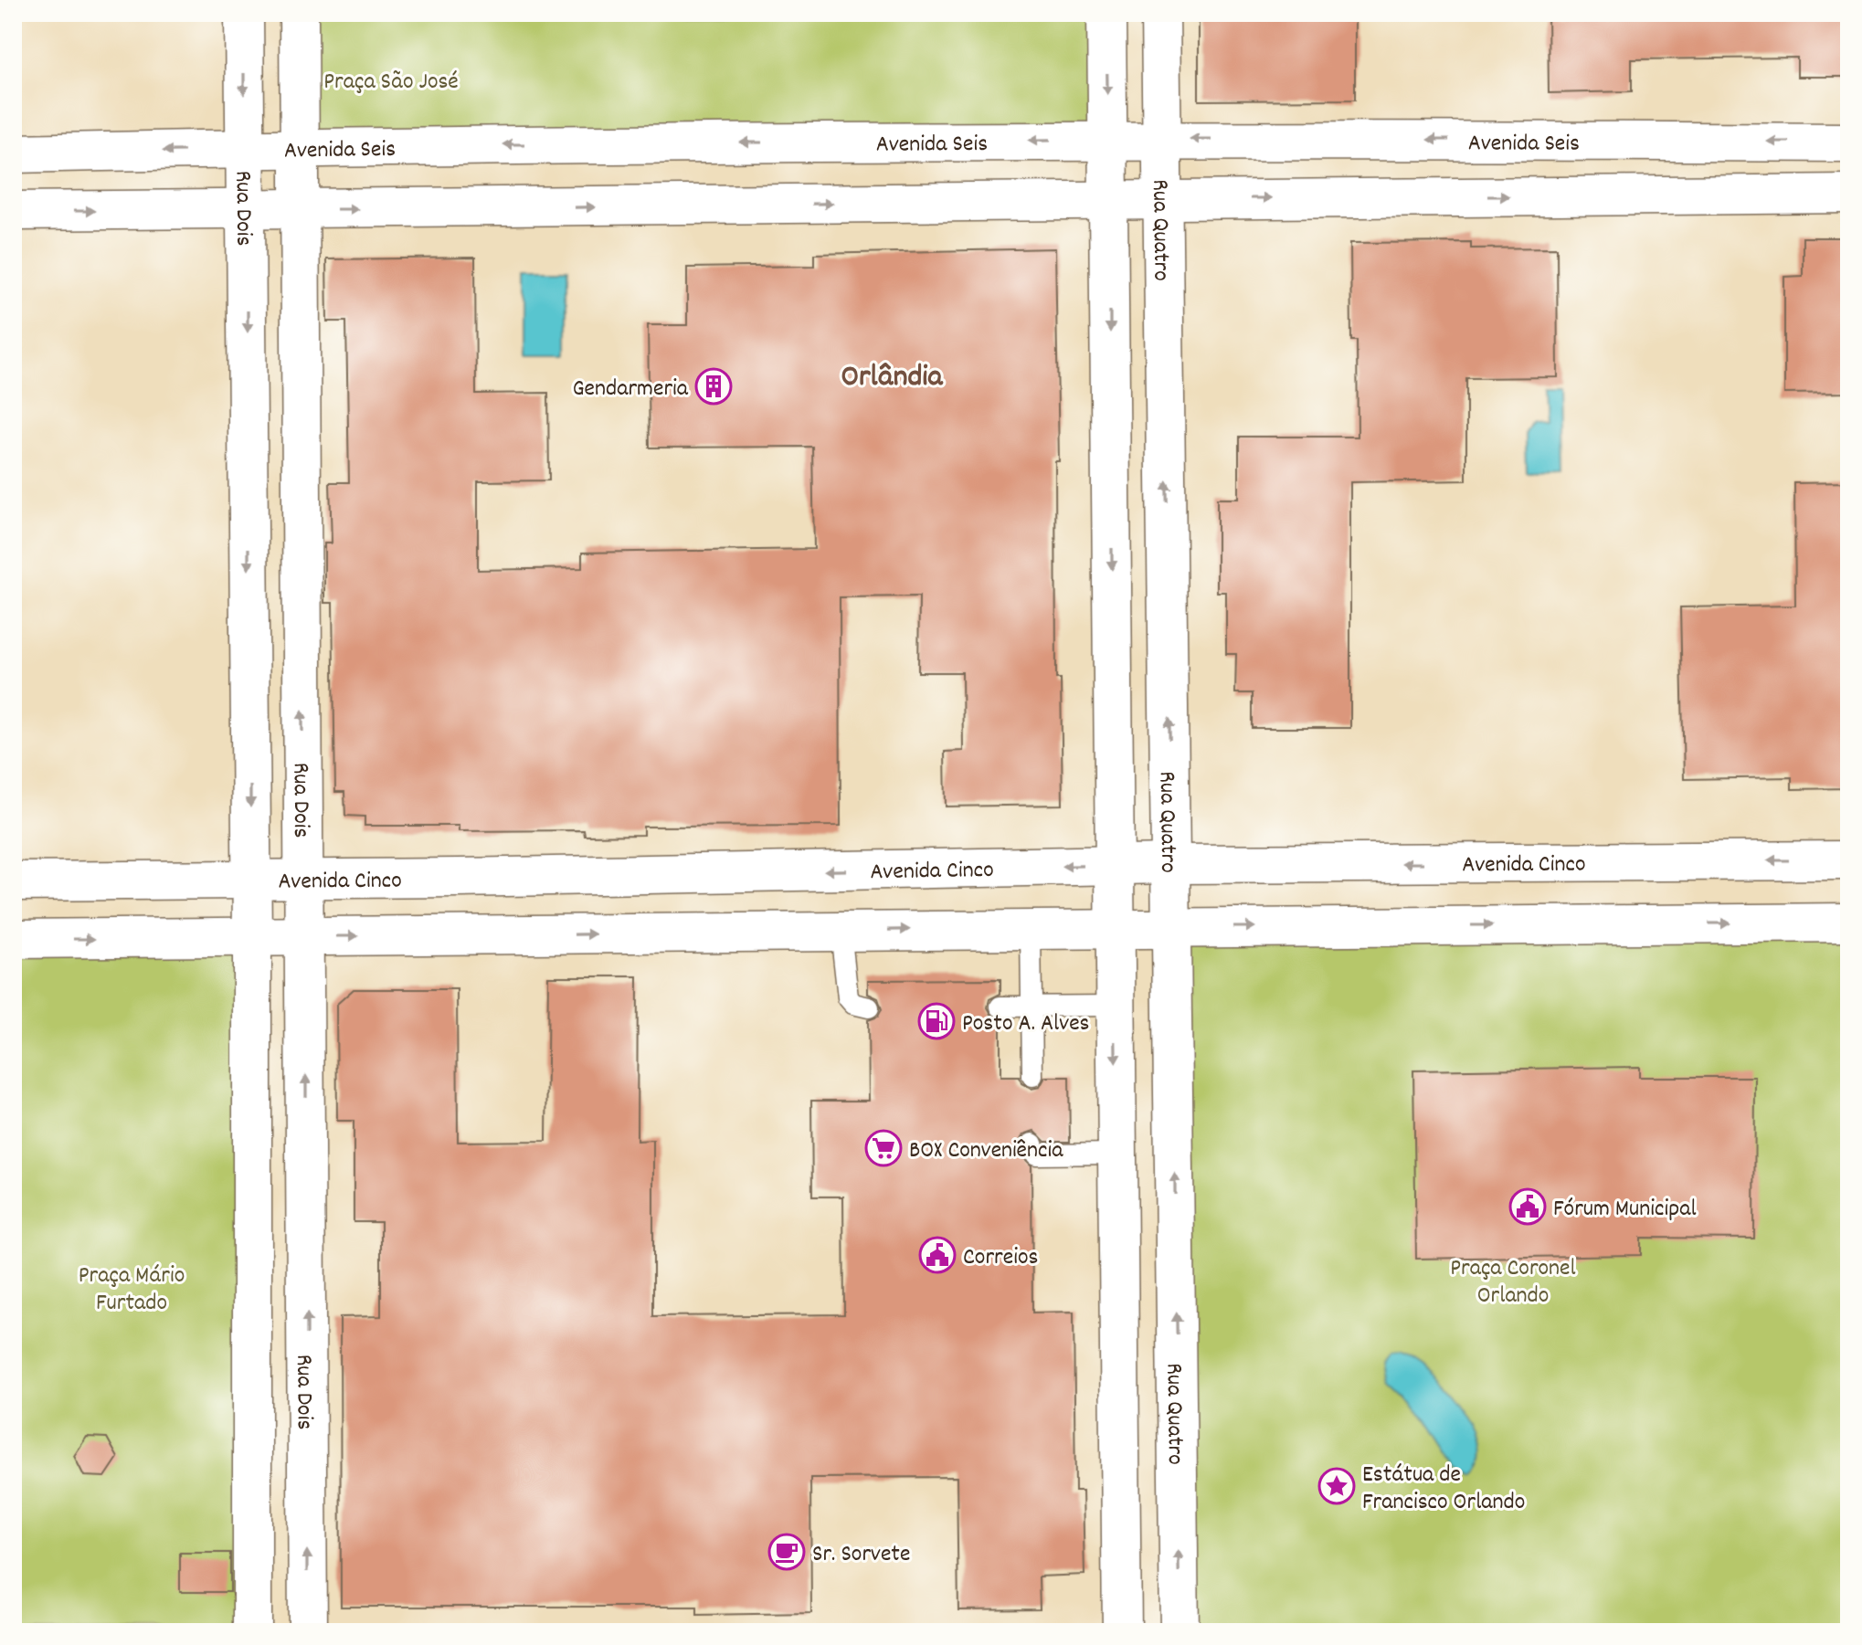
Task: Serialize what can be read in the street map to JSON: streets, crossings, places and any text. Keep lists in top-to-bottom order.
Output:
{
  "streets": {
    "street": [
      "Avenida Seis",
      "Rua Dois",
      "Rua Quatro",
      "Avenida Cinco"
    ]
  },
  "crossings": [
    ["Avenida Seis", "Rua Dois"],
    ["Avenida Seis", "Rua Quatro"],
    ["Rua Dois", "Avenida Cinco"],
    ["Rua Quatro", "Avenida Cinco"]
  ],
  "districts": ["Orlândia"],
  "parks": ["Praça São José", "Praça Coronel Orlando", "Praça Mário Furtado"],
  "places": {
    "building": ["Gendarmeria"],
    "fuel station": ["Posto A. Alves"],
    "supermarket": ["BOX Conveniência"],
    "public building": ["Fórum Municipal", "Correios"],
    "place": ["Estátua de Francisco Orlando"],
    "cafe": ["Sr. Sorvete"]
  }
}
